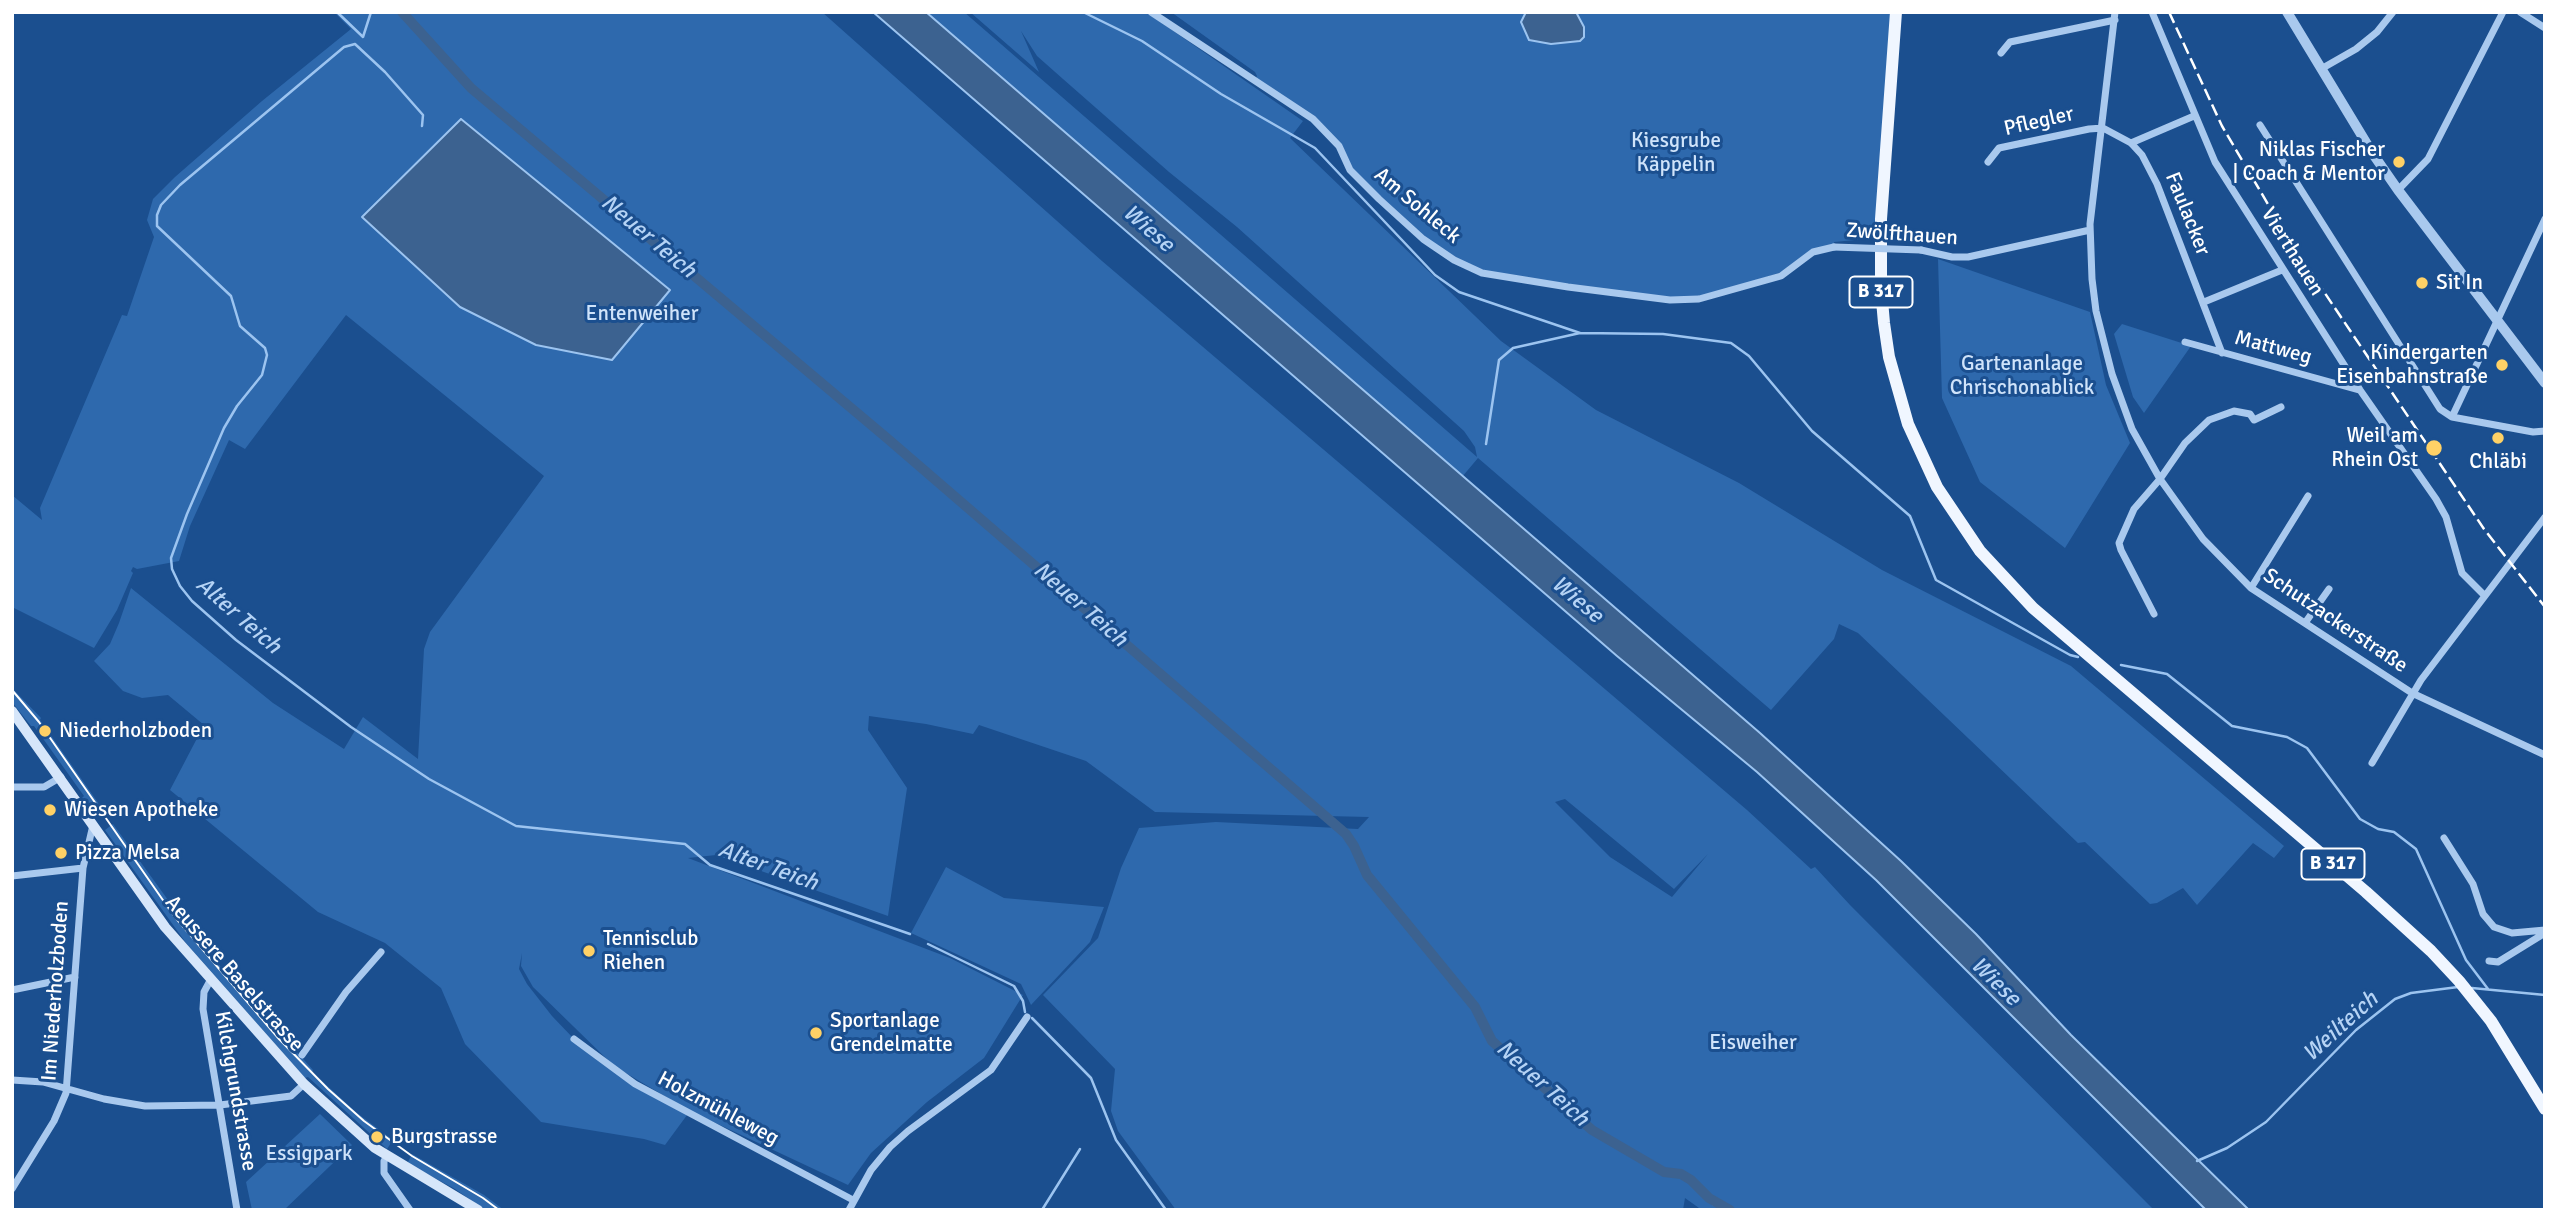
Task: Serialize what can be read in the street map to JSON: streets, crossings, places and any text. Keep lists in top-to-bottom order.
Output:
{
  "streets": {
    "main road": ["B 317", "Aeussere Baselstrasse"],
    "street": [
      "Pflegler",
      "Am Sohleck",
      "Faulacker",
      "Zwölfthauen",
      "Vierthauen",
      "Mattweg",
      "Schutzackerstraße",
      "Im Niederholzboden",
      "Kilchgrundstrasse",
      "Holzmühleweg"
    ]
  },
  "crossings": [
    ["Pflegler", "Faulacker"],
    ["Pflegler", "Schutzackerstraße"],
    ["Am Sohleck", "Zwölfthauen"],
    ["Faulacker", "Mattweg"],
    ["Faulacker", "Schutzackerstraße"],
    ["Zwölfthauen", "Schutzackerstraße"],
    ["Vierthauen", "Mattweg"],
    ["Aeussere Baselstrasse", "Im Niederholzboden"],
    ["Aeussere Baselstrasse", "Kilchgrundstrasse"]
  ],
  "water": [
    "Wiese",
    "Neuer Teich",
    "Alter Teich",
    "Weilteich"
  ],
  "parks": [
    "Kiesgrube Käppelin",
    "Entenweiher",
    "Gartenanlage Chrischonablick",
    "Eisweiher",
    "Essigpark"
  ],
  "places": [
    "Niklas Fischer | Coach & Mentor",
    "Sit In",
    "Kindergarten Eisenbahnstraße",
    "Chläbi",
    "Weil am Rhein Ost",
    "Niederholzboden",
    "Wiesen Apotheke",
    "Pizza Melsa",
    "Tennisclub Riehen",
    "Sportanlage Grendelmatte",
    "Burgstrasse"
  ]
}
